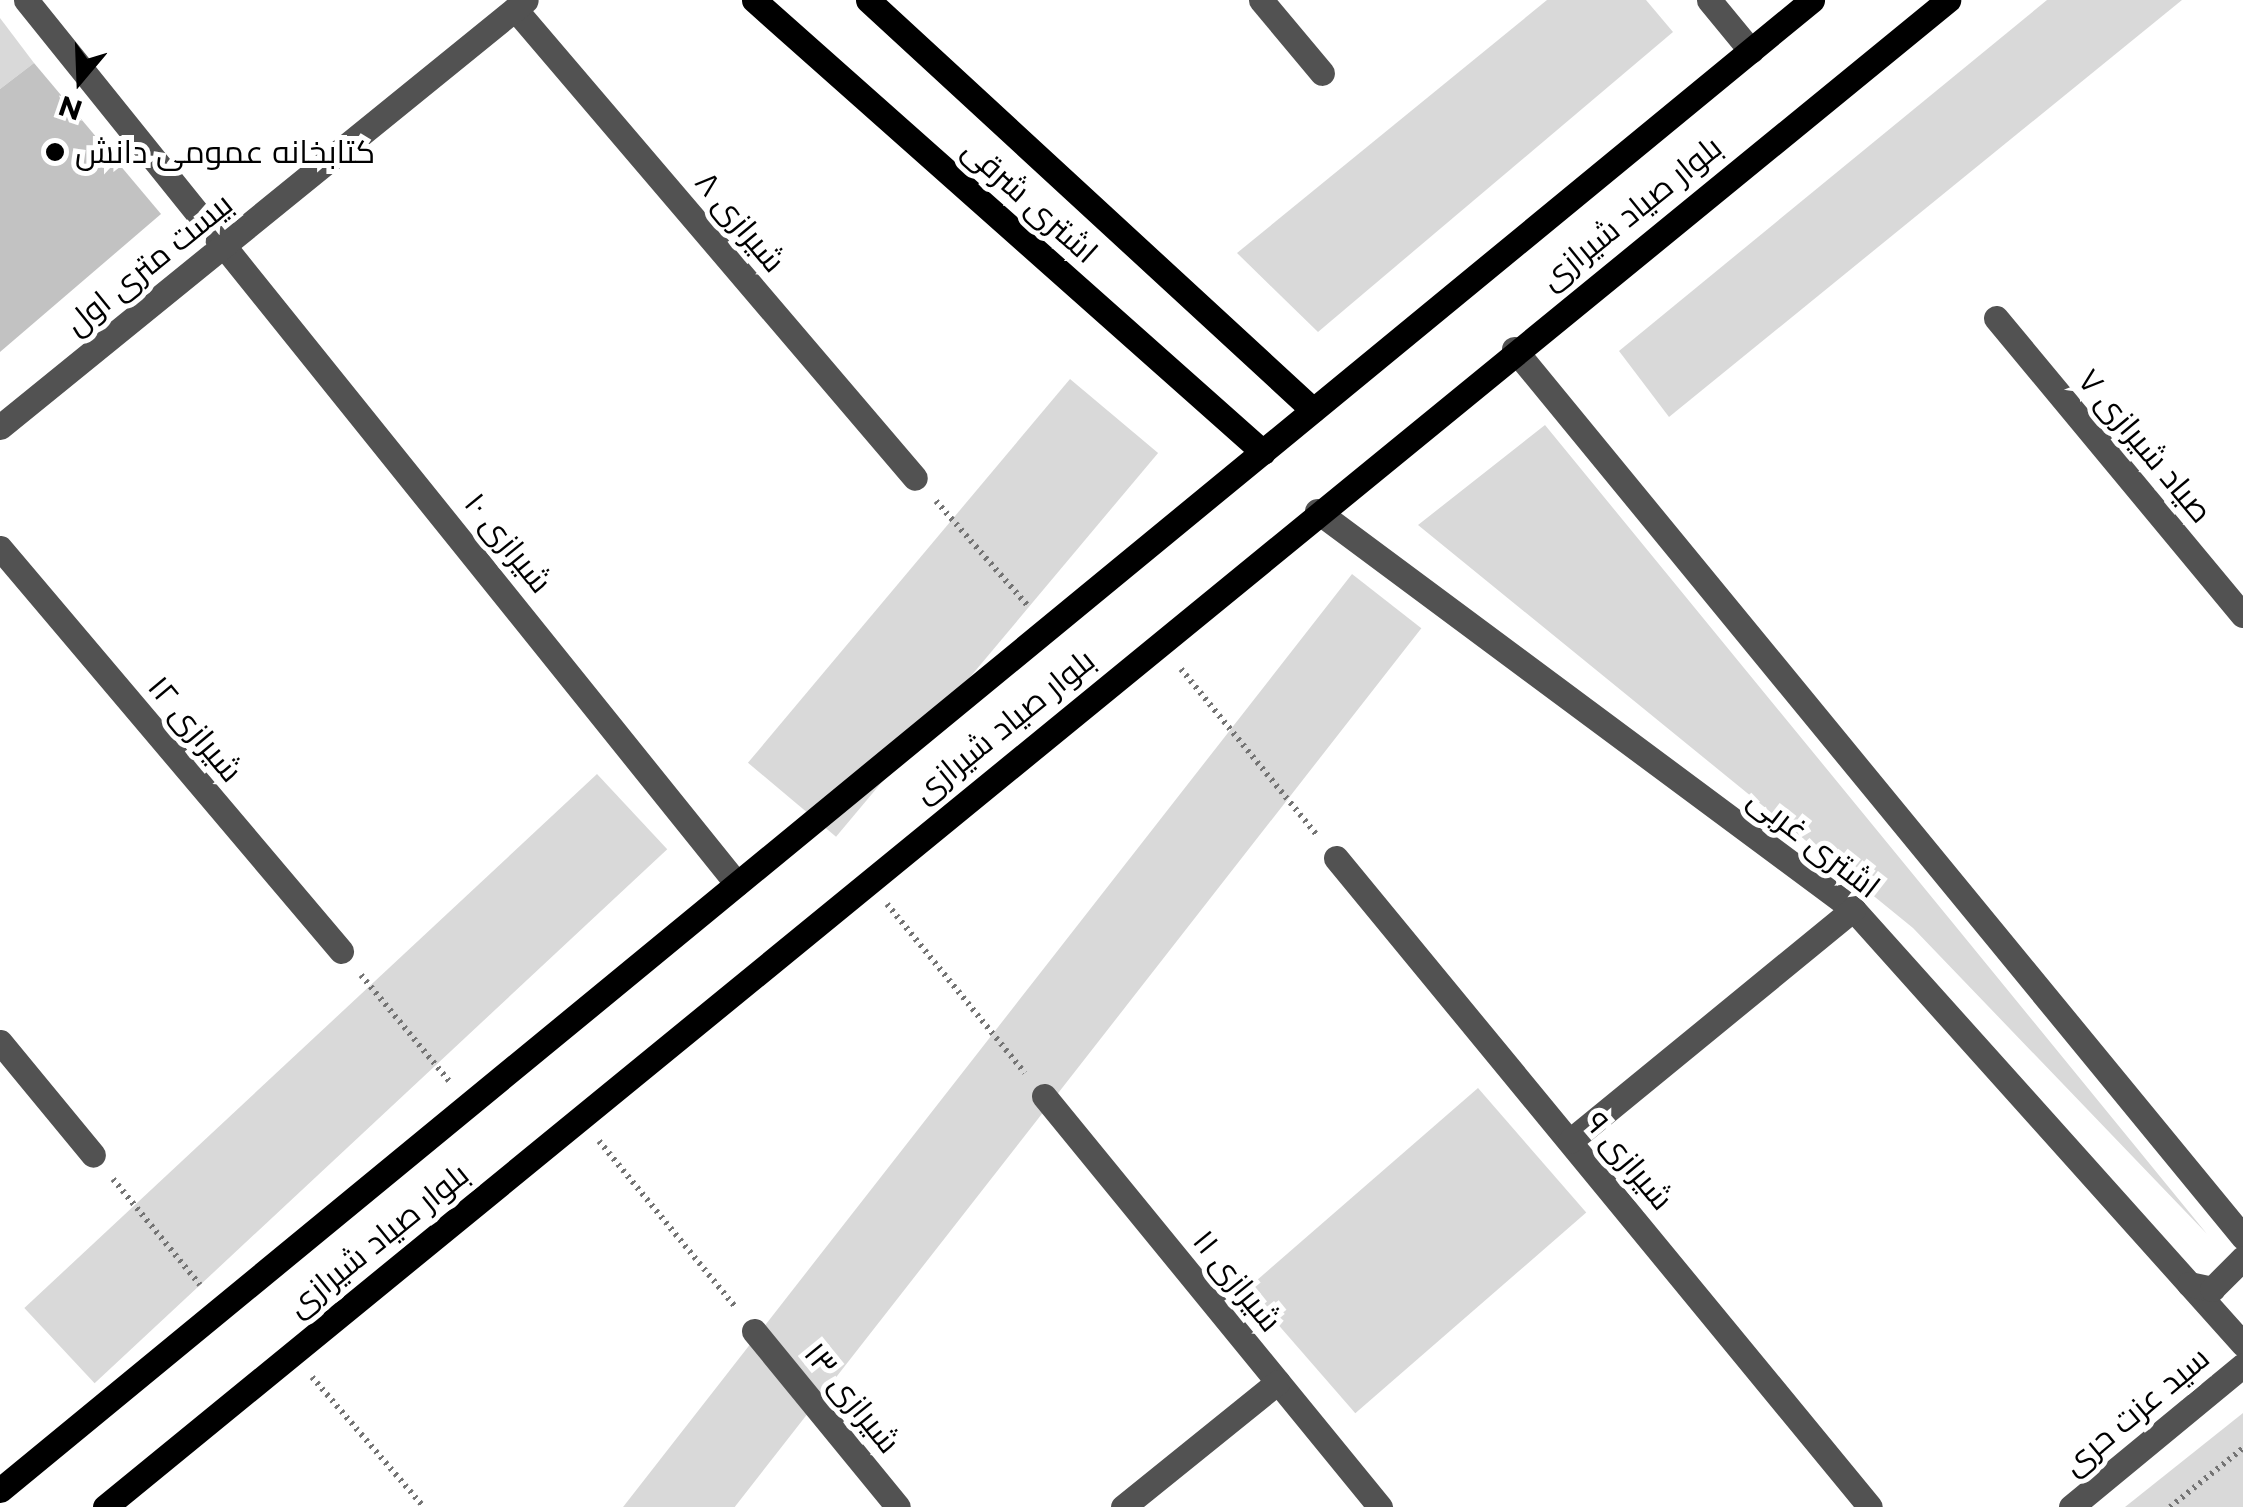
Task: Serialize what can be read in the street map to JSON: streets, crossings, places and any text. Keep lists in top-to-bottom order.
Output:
{
  "streets": {
    "main road": ["اشتری شرقی", "بلوار صیاد شیرازی"],
    "street": [
      "شیرازی ۸",
      "بیست متری اول",
      "صیاد شیرازی ۷",
      "شیرازی ۱۰",
      "شیرازی ۱۲",
      "اشتری غربی",
      "شیرازی ۹",
      "شیرازی ۱۱",
      "شیرازی ۱۳",
      "سید عزت حری"
    ]
  },
  "crossings": [
    ["اشتری شرقی", "بلوار صیاد شیرازی"],
    ["بلوار صیاد شیرازی", "شیرازی ۱۰"],
    ["بلوار صیاد شیرازی", "اشتری غربی"],
    ["شیرازی ۸", "بیست متری اول"],
    ["بیست متری اول", "شیرازی ۱۰"]
  ],
  "places": ["کتابخانه عمومی دانش"],
  "north": "bottom"
}
